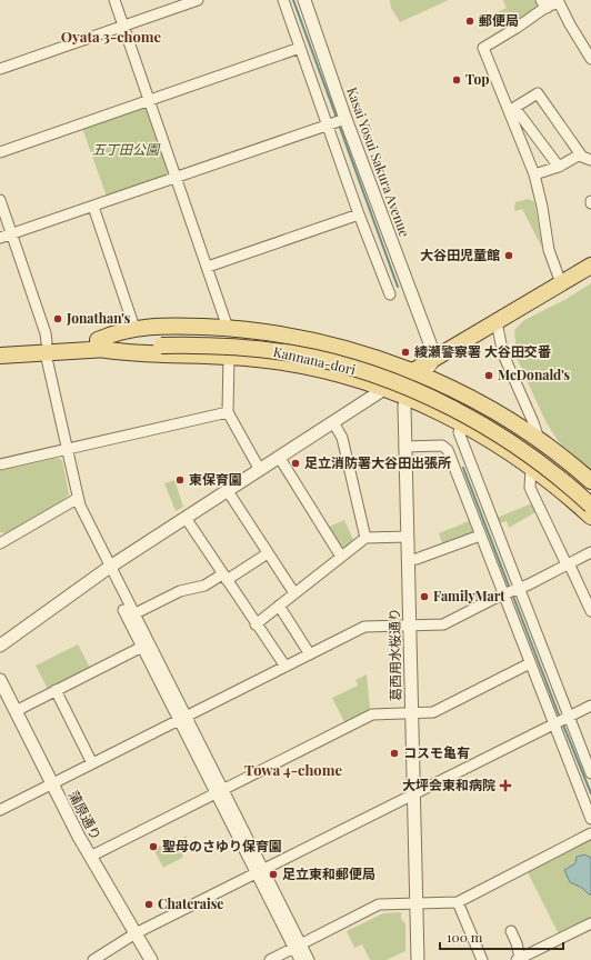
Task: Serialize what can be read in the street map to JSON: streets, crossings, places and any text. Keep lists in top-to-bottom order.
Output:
{
  "streets": {
    "main road": ["Kannana-dori"],
    "street": ["Kasai Yōsui Sakura Avenue", "葛西用水桜通り", "蒲原通り"]
  },
  "districts": ["Oyata 3-chome", "Towa 4-chome"],
  "parks": ["五丁田公園"],
  "places": {
    "other": [
      "郵便局",
      "Top",
      "大谷田児童館",
      "Jonathan's",
      "綾瀬警察署 大谷田交番",
      "McDonald's",
      "足立消防署大谷田出張所",
      "東保育園",
      "FamilyMart",
      "コスモ亀有",
      "聖母のさゆり保育園",
      "足立東和郵便局",
      "Chateraise"
    ],
    "health": ["大坪会東和病院"]
  },
  "scale_bar": "100 m"
}
